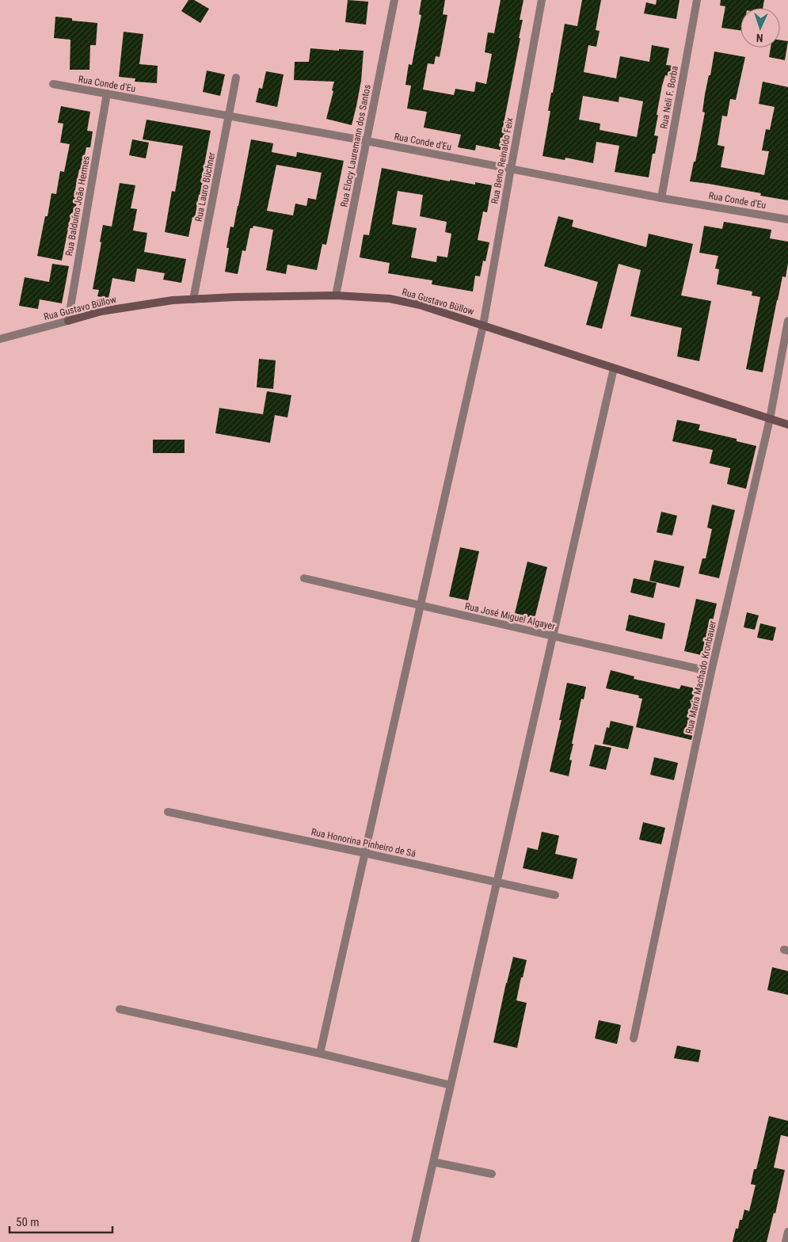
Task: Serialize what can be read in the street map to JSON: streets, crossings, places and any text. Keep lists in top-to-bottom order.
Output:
{
  "streets": {
    "main road": ["Rua Gustavo Büllow"],
    "street": [
      "Rua Conde d'Eu",
      "Rua Neli F. Borba",
      "Rua Elocy Lauremann dos Santos",
      "Rua Beno Reinaldo Feix",
      "Rua Lauro Büchner",
      "Rua Balduíno João Hermes",
      "Rua José Miguel Algayer",
      "Rua Maria Machado Kronbauer",
      "Rua Honorina Pinheiro de Sá"
    ]
  },
  "crossings": [
    ["Rua Conde d'Eu", "Rua Neli F. Borba"],
    ["Rua Conde d'Eu", "Rua Elocy Lauremann dos Santos"],
    ["Rua Conde d'Eu", "Rua Beno Reinaldo Feix"],
    ["Rua Conde d'Eu", "Rua Lauro Büchner"],
    ["Rua Conde d'Eu", "Rua Balduíno João Hermes"],
    ["Rua Elocy Lauremann dos Santos", "Rua Gustavo Büllow"],
    ["Rua Beno Reinaldo Feix", "Rua Gustavo Büllow"],
    ["Rua Beno Reinaldo Feix", "Rua José Miguel Algayer"],
    ["Rua Beno Reinaldo Feix", "Rua Honorina Pinheiro de Sá"],
    ["Rua Lauro Büchner", "Rua Gustavo Büllow"],
    ["Rua Balduíno João Hermes", "Rua Gustavo Büllow"],
    ["Rua Gustavo Büllow", "Rua Maria Machado Kronbauer"],
    ["Rua José Miguel Algayer", "Rua Maria Machado Kronbauer"]
  ],
  "scale_bar": "50 m",
  "north": "bottom"
}
